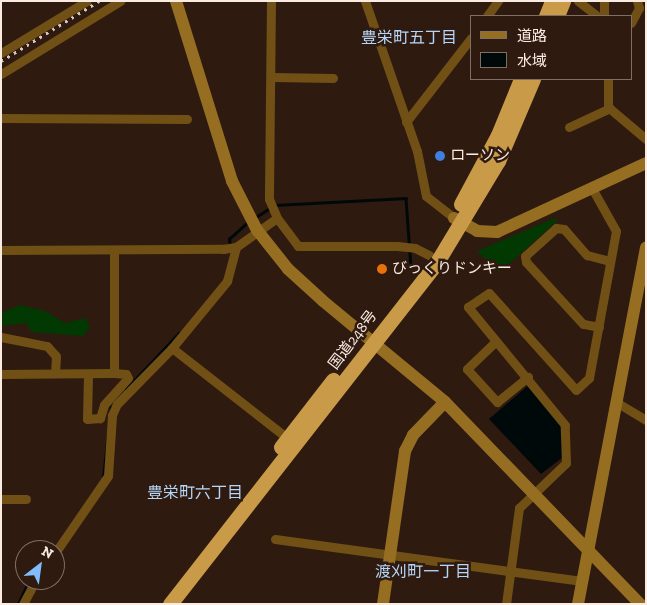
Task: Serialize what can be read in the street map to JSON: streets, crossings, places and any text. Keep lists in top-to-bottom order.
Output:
{
  "streets": {
    "highway": ["国道248号"]
  },
  "districts": ["豊栄町五丁目", "豊栄町六丁目", "渡刈町一丁目"],
  "places": ["ローソン", "びっくりドンキー"],
  "legend": ["道路", "水域"],
  "north": "top right"
}
